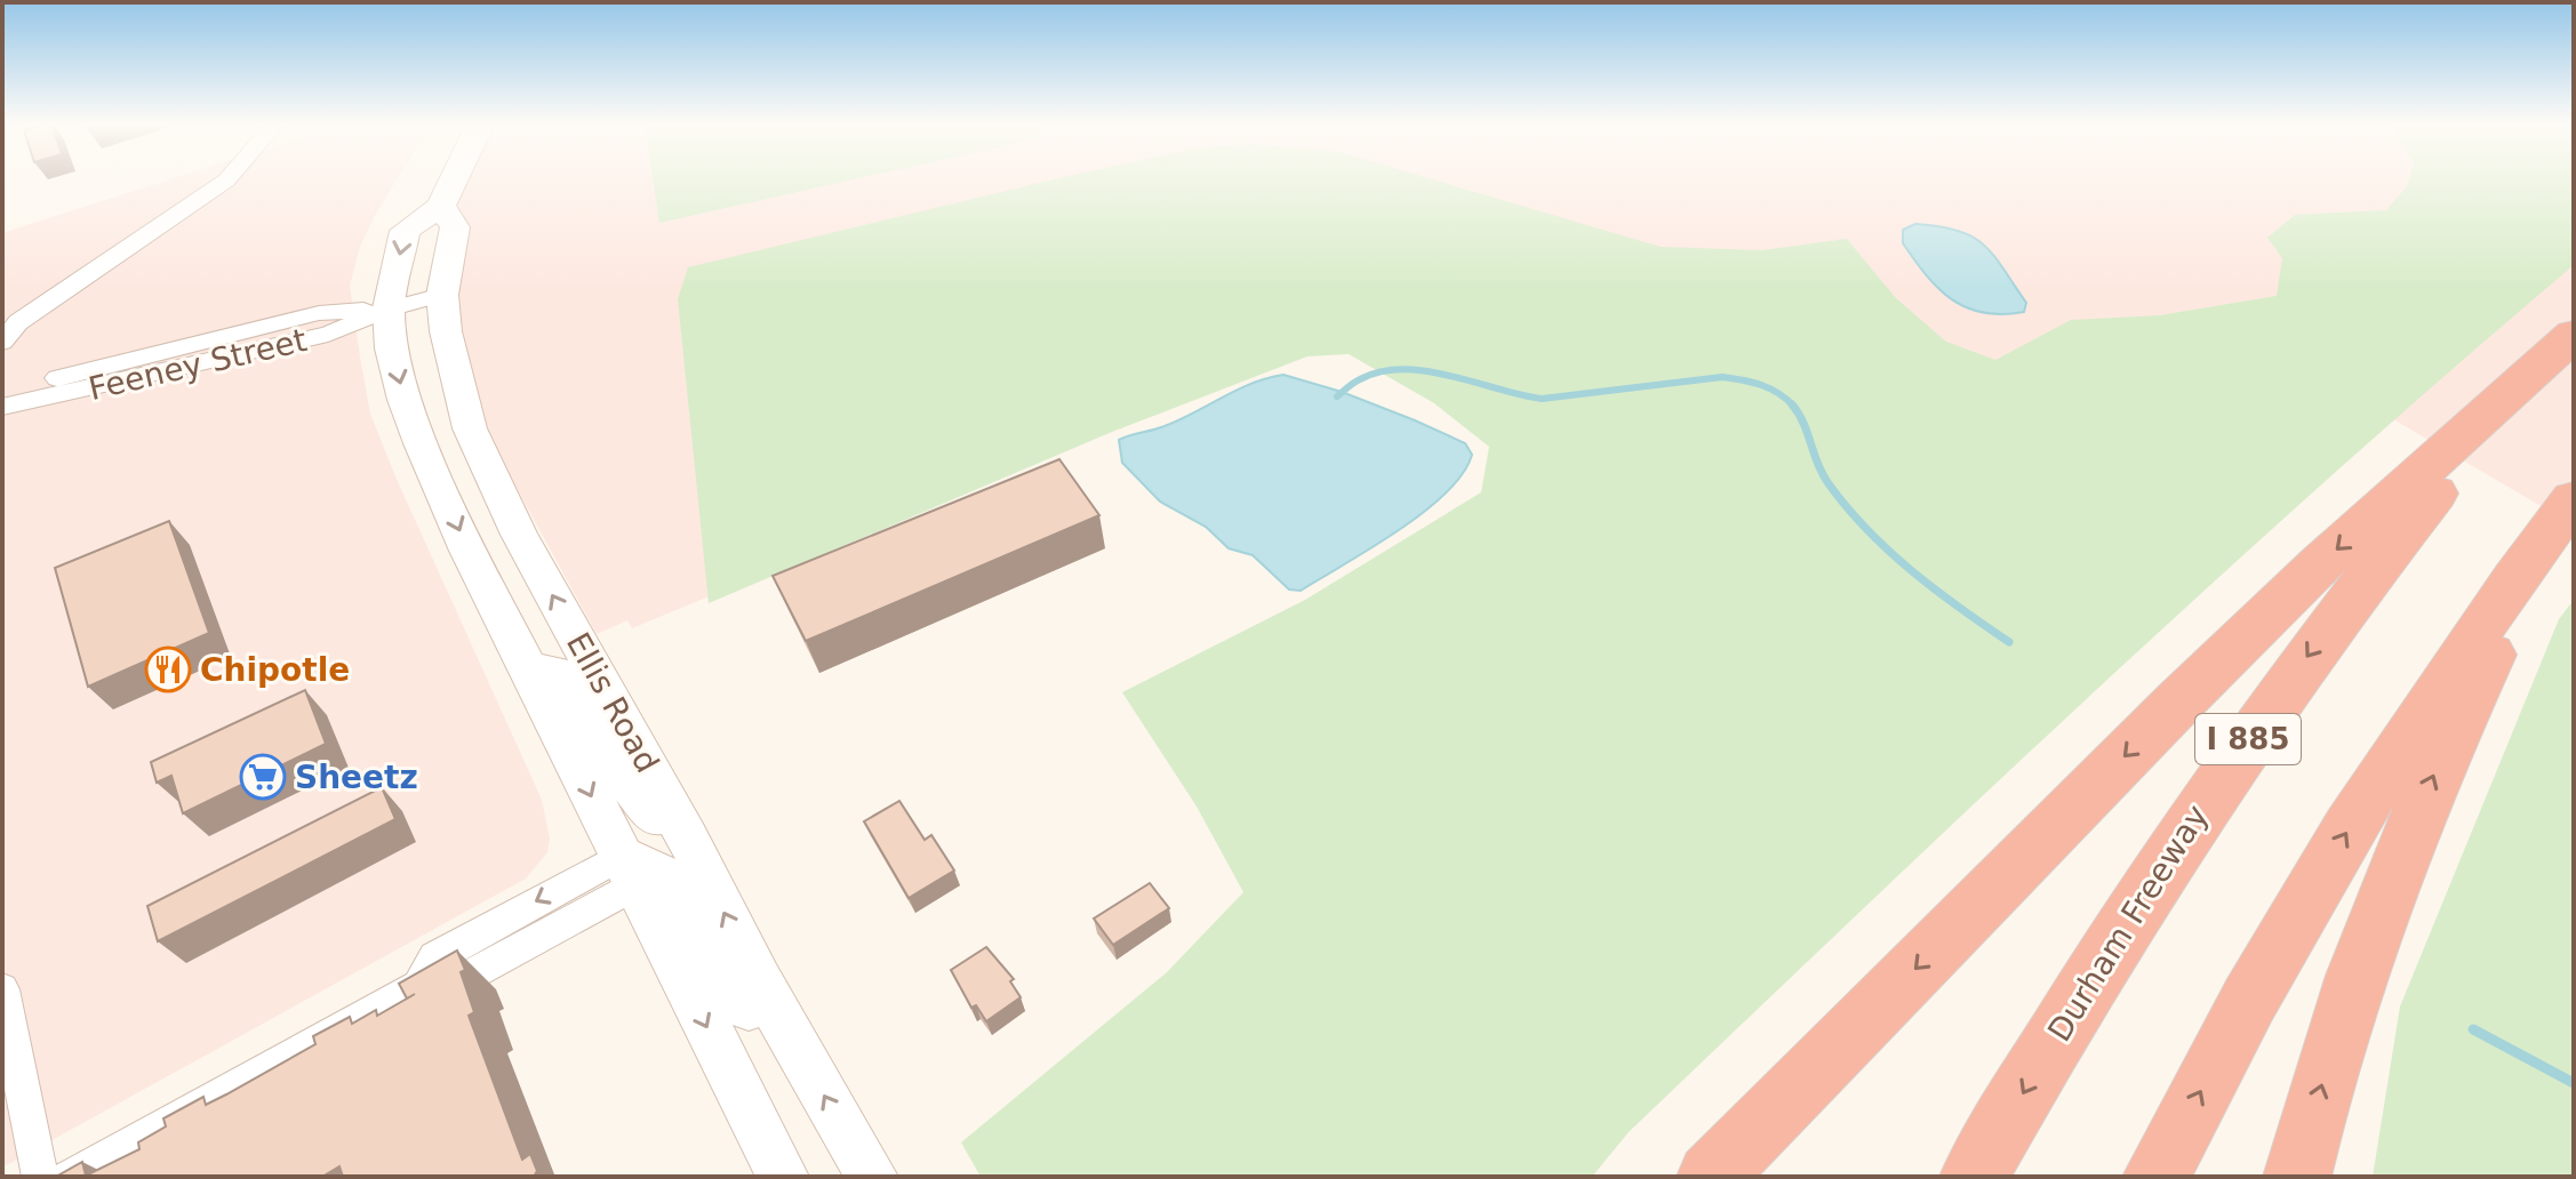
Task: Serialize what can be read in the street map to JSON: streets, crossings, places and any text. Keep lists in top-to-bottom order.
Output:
{
  "streets": {
    "highway": ["I 885", "Durham Freeway"],
    "main road": ["Ellis Road"],
    "street": ["Feeney Street"]
  },
  "crossings": [
    ["Feeney Street", "Ellis Road"]
  ],
  "places": {
    "restaurant": ["Chipotle"],
    "supermarket": ["Sheetz"]
  }
}
